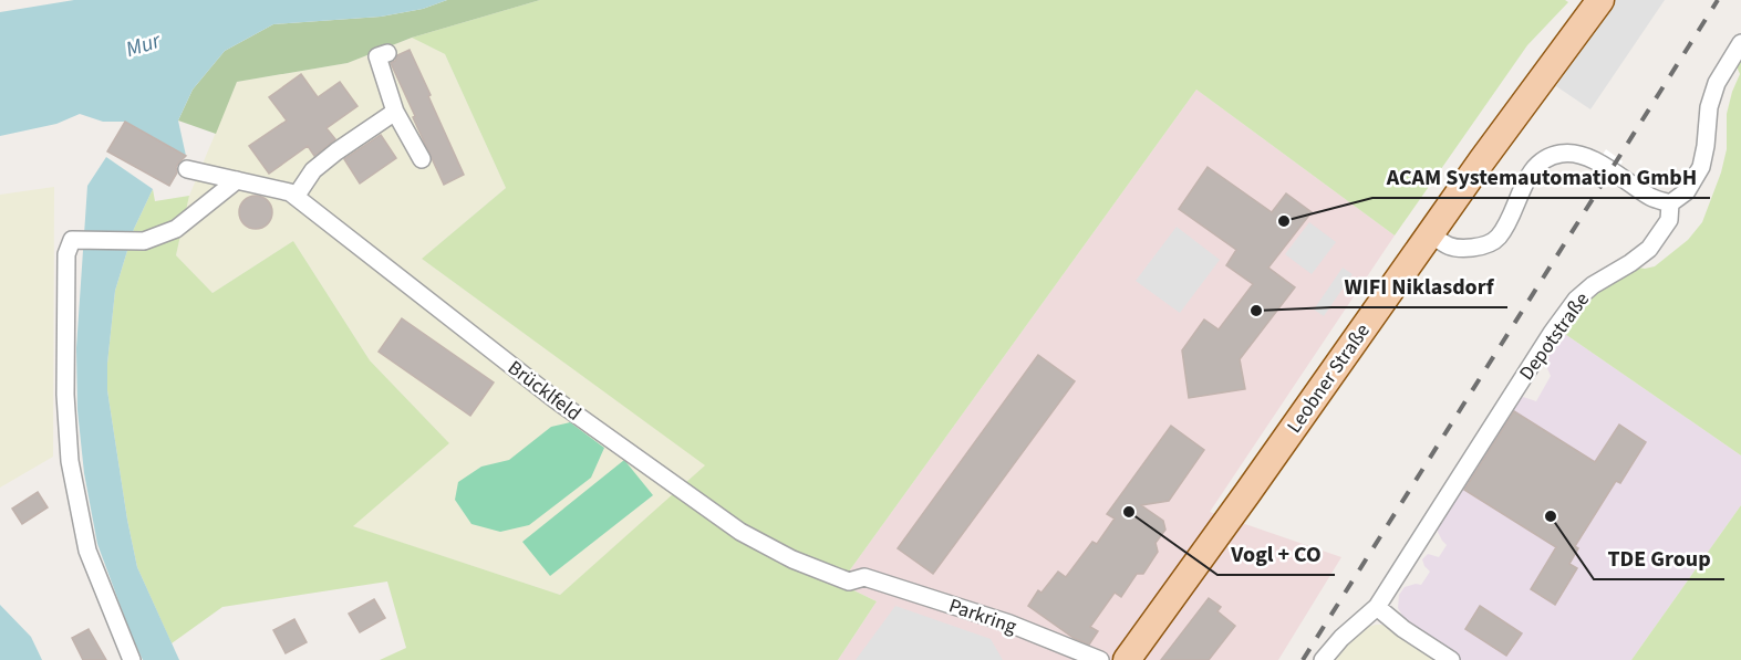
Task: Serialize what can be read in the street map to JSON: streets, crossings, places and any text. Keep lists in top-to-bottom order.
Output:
{
  "streets": {
    "main road": ["Leobner Straße"],
    "street": ["Depotstraße", "Brücklfeld", "Parkring"]
  },
  "crossings": [
    ["Brücklfeld", "Parkring"]
  ],
  "water": ["Mur"],
  "places": [
    "ACAM Systemautomation GmbH",
    "WIFI Niklasdorf",
    "Vogl + CO",
    "TDE Group"
  ]
}
